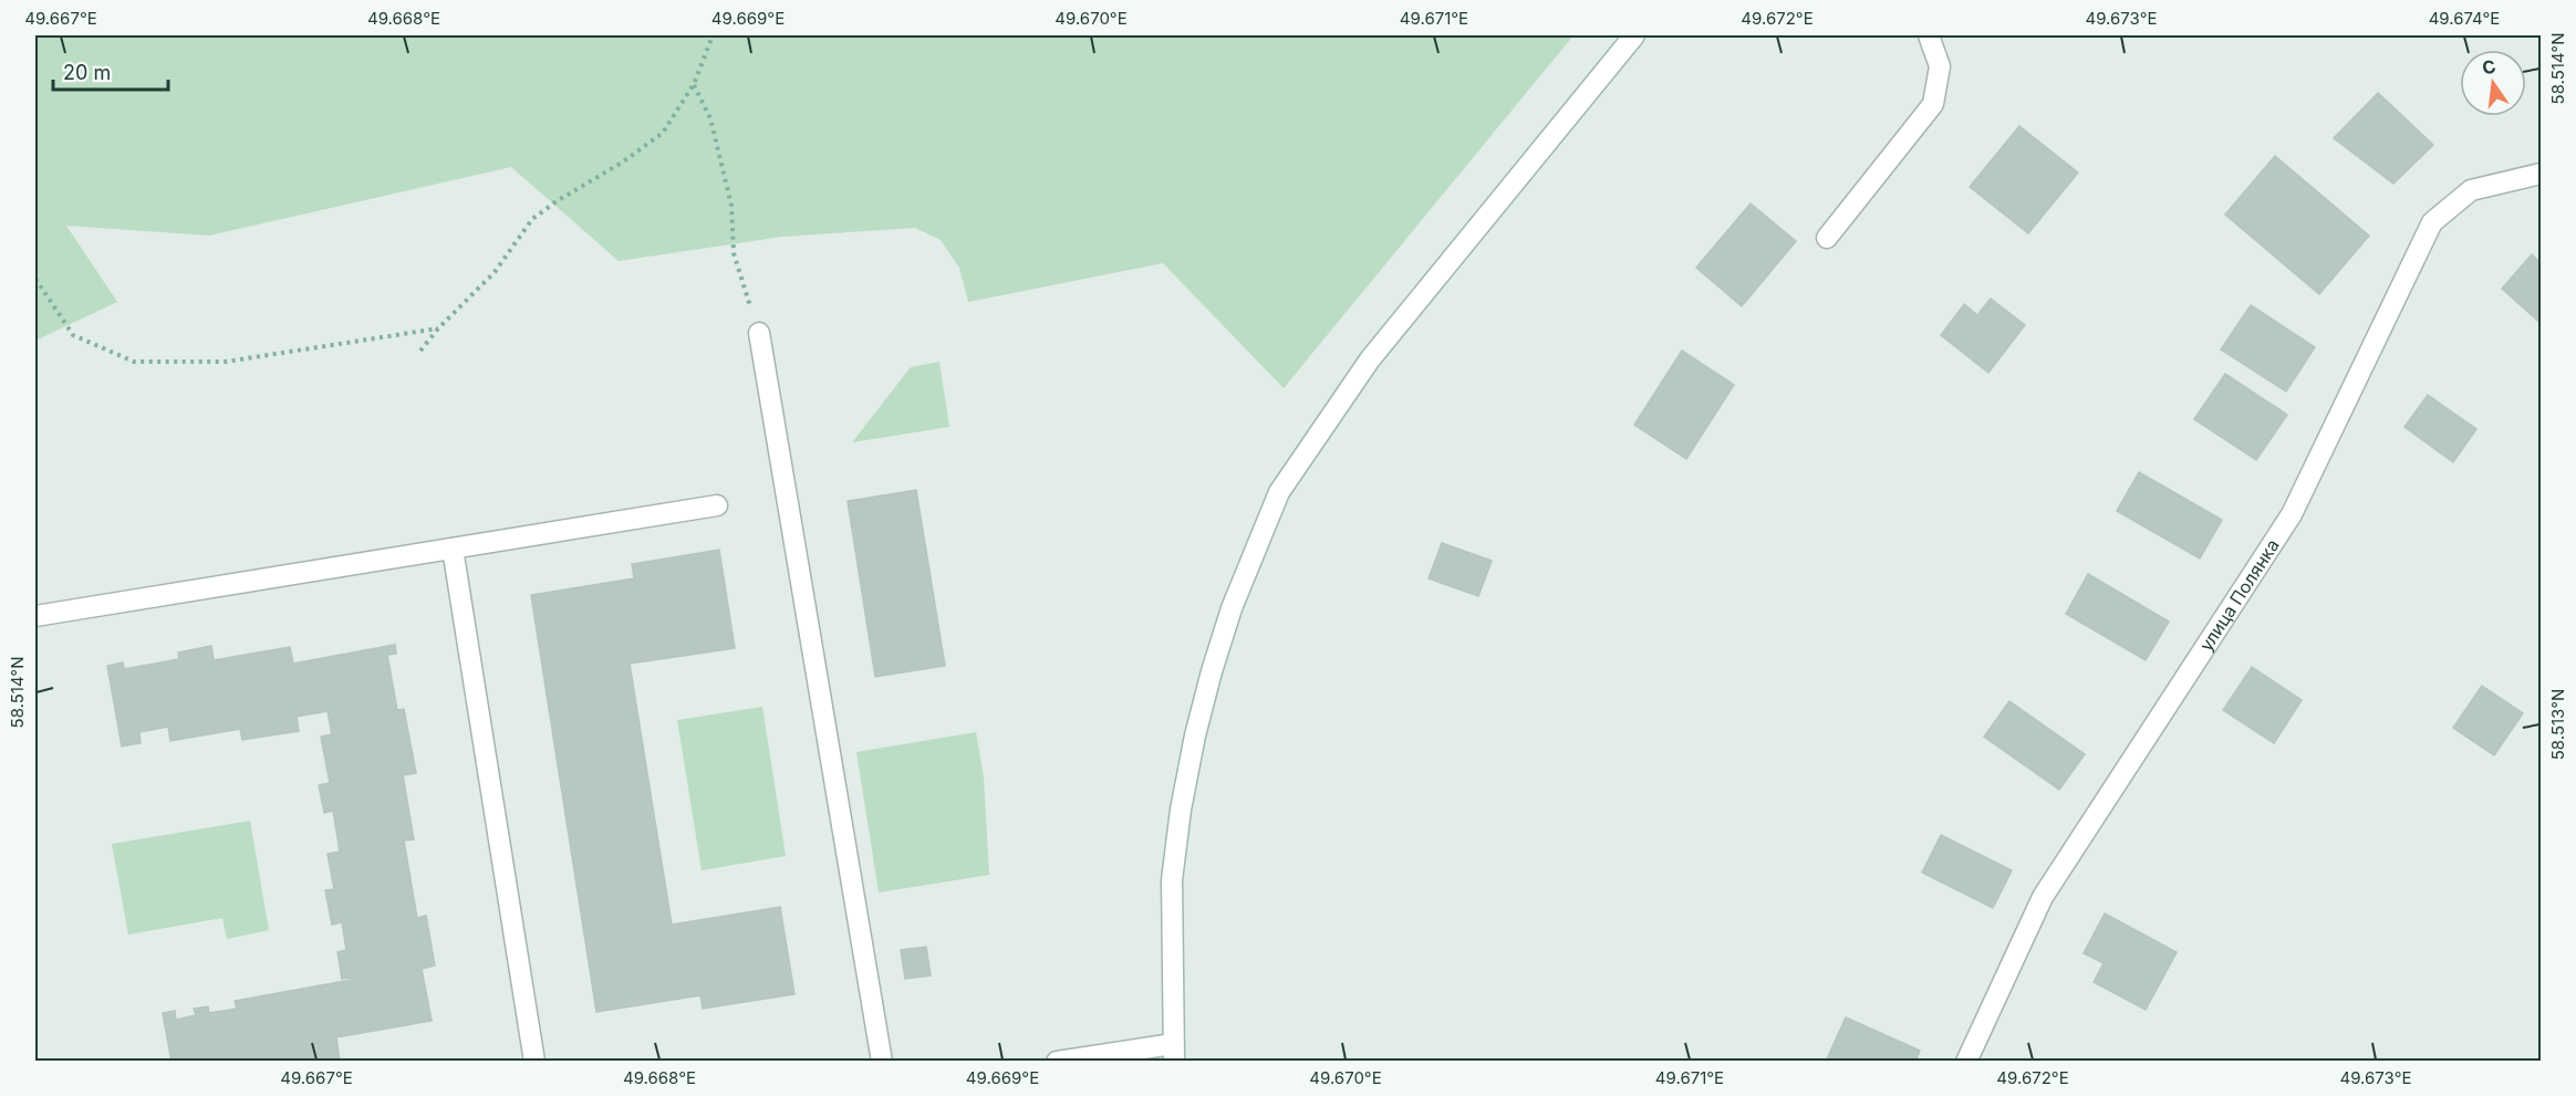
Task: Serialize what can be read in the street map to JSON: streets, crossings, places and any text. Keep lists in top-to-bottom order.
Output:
{
  "streets": {
    "street": ["улица Полянка"]
  },
  "scale_bar": "20 m",
  "north": "top",
  "coordinates": [
    "49.667°E",
    "49.668°E",
    "49.669°E",
    "49.670°E",
    "49.671°E",
    "49.672°E",
    "49.673°E",
    "49.674°E",
    "58.514°N",
    "58.513°N"
  ]
}
